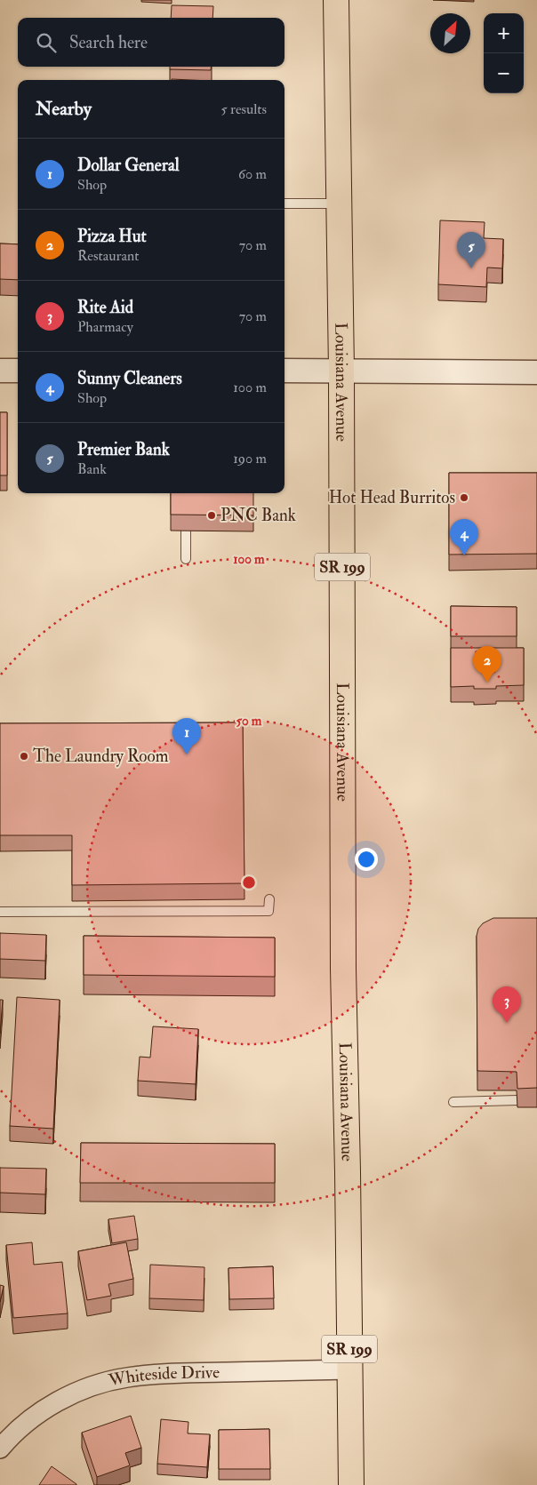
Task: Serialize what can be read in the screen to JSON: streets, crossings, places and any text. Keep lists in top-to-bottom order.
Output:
{
  "streets": {
    "main road": ["Louisiana Avenue", "SR 199"],
    "street": ["Whiteside Drive"]
  },
  "crossings": [
    ["Louisiana Avenue", "Whiteside Drive"]
  ],
  "places": ["Hot Head Burritos", "PNC Bank", "The Laundry Room"],
  "north": "top right",
  "page": {
    "map_buttons": ["+", "−"],
    "search": "Search here",
    "heading": ["Nearby", "5 results"],
    "list": [
      {
        "mark": "1",
        "name": "Dollar General",
        "note": "Shop",
        "value": "60 m"
      },
      {
        "mark": "2",
        "name": "Pizza Hut",
        "note": "Restaurant",
        "value": "70 m"
      },
      {
        "mark": "3",
        "name": "Rite Aid",
        "note": "Pharmacy",
        "value": "70 m"
      },
      {
        "mark": "4",
        "name": "Sunny Cleaners",
        "note": "Shop",
        "value": "100 m"
      },
      {
        "mark": "5",
        "name": "Premier Bank",
        "note": "Bank",
        "value": "190 m"
      }
    ],
    "pins": [
      "5",
      "4",
      "2",
      "1",
      "3"
    ]
  },
  "rings": ["100 m", "50 m"]
}
